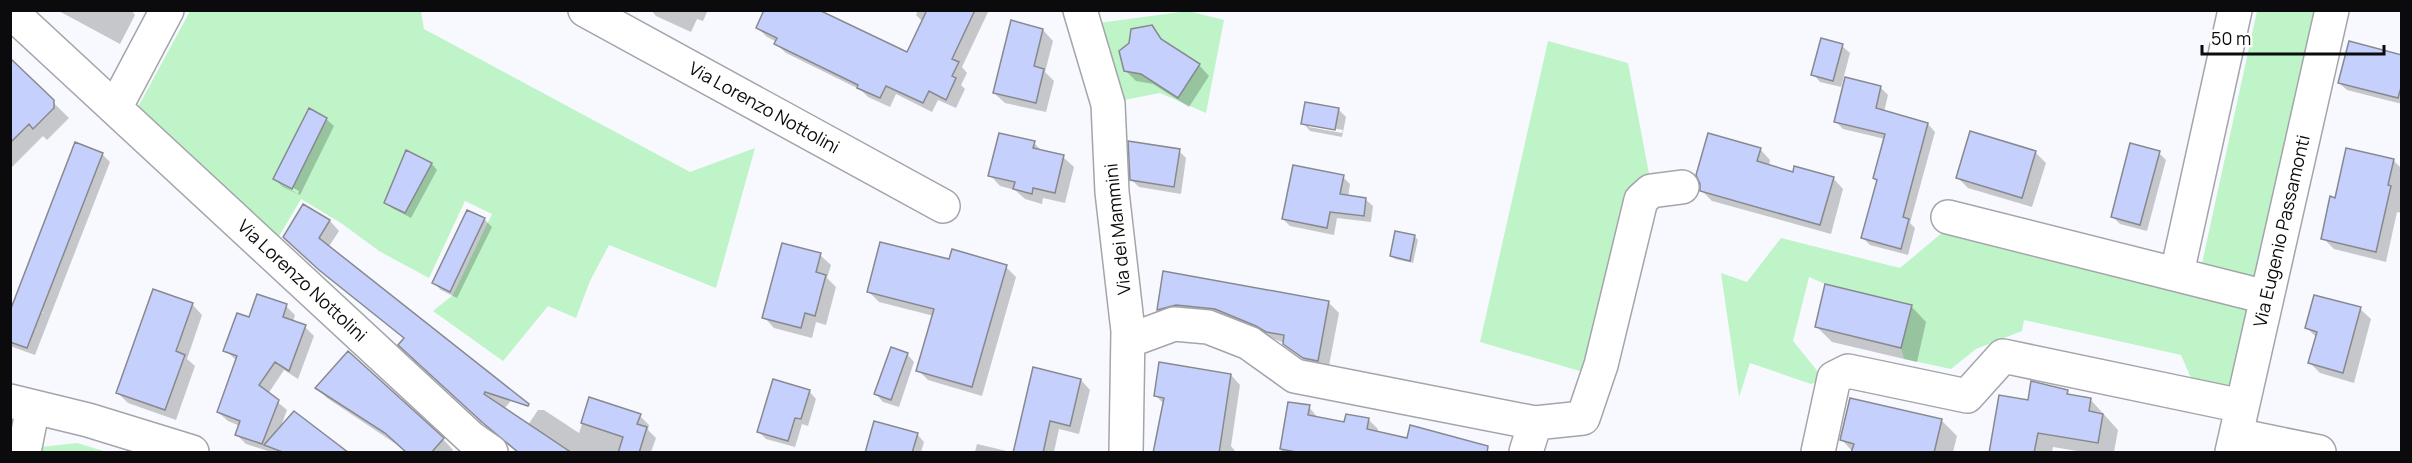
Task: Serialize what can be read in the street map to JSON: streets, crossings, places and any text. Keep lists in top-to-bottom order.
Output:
{
  "streets": {
    "street": ["Via Lorenzo Nottolini", "Via dei Mammini", "Via Eugenio Passamonti"]
  },
  "scale_bar": "50 m"
}
